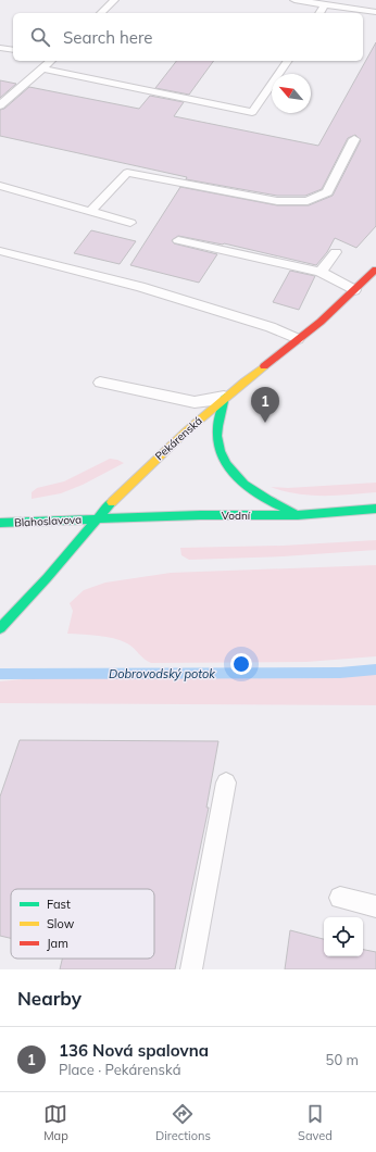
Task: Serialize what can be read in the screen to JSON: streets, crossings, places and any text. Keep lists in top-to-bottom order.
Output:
{
  "streets": {
    "street": ["Pekárenská", "Vodní", "Blahoslavova"]
  },
  "crossings": [
    ["Pekárenská", "Vodní"],
    ["Pekárenská", "Blahoslavova"],
    ["Vodní", "Blahoslavova"]
  ],
  "water": ["Dobrovodský potok"],
  "legend": ["Fast", "Slow", "Jam"],
  "north": "top left",
  "page": {
    "search": "Search here",
    "pins": "1",
    "heading": "Nearby",
    "list": [
      {
        "mark": "1",
        "name": "136 Nová spalovna",
        "note": "Place · Pekárenská",
        "value": "50 m"
      }
    ],
    "nav": ["Map", "Directions", "Saved"]
  }
}
